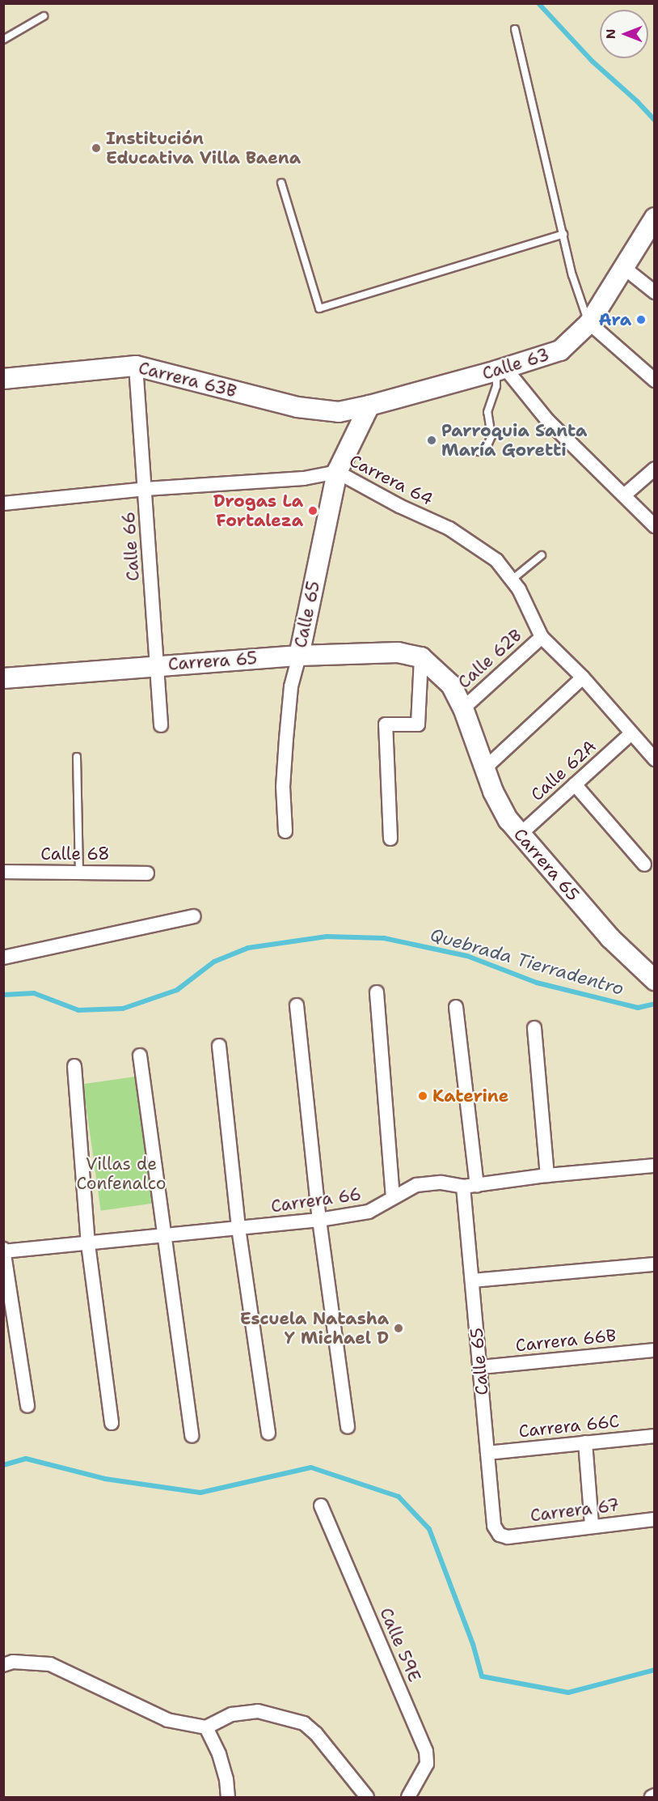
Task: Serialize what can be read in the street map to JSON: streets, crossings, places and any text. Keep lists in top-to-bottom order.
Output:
{
  "streets": {
    "main road": [
      "Calle 63",
      "Carrera 63B",
      "Calle 65",
      "Carrera 65"
    ],
    "street": [
      "Carrera 64",
      "Calle 66",
      "Calle 62B",
      "Calle 62A",
      "Calle 68",
      "Carrera 66",
      "Carrera 66B",
      "Carrera 66C",
      "Carrera 67",
      "Calle 59E"
    ]
  },
  "crossings": [
    ["Calle 63", "Carrera 63B"],
    ["Calle 63", "Calle 65"],
    ["Carrera 63B", "Calle 66"],
    ["Carrera 63B", "Calle 65"],
    ["Carrera 64", "Calle 66"],
    ["Carrera 64", "Calle 65"],
    ["Carrera 64", "Calle 62B"],
    ["Carrera 64", "Calle 62A"],
    ["Calle 66", "Carrera 65"],
    ["Calle 65", "Carrera 65"],
    ["Calle 65", "Carrera 66"],
    ["Calle 65", "Carrera 66B"],
    ["Calle 65", "Carrera 66C"],
    ["Calle 65", "Carrera 67"],
    ["Calle 62B", "Carrera 65"],
    ["Carrera 65", "Calle 62A"]
  ],
  "water": ["Quebrada Tierradentro"],
  "parks": ["Villas de Confenalco"],
  "places": [
    "Institución Educativa Villa Baena",
    "Ara",
    "Parroquia Santa María Goretti",
    "Drogas La Fortaleza",
    "Katerine",
    "Escuela Natasha Y Michael D"
  ],
  "north": "left"
}
